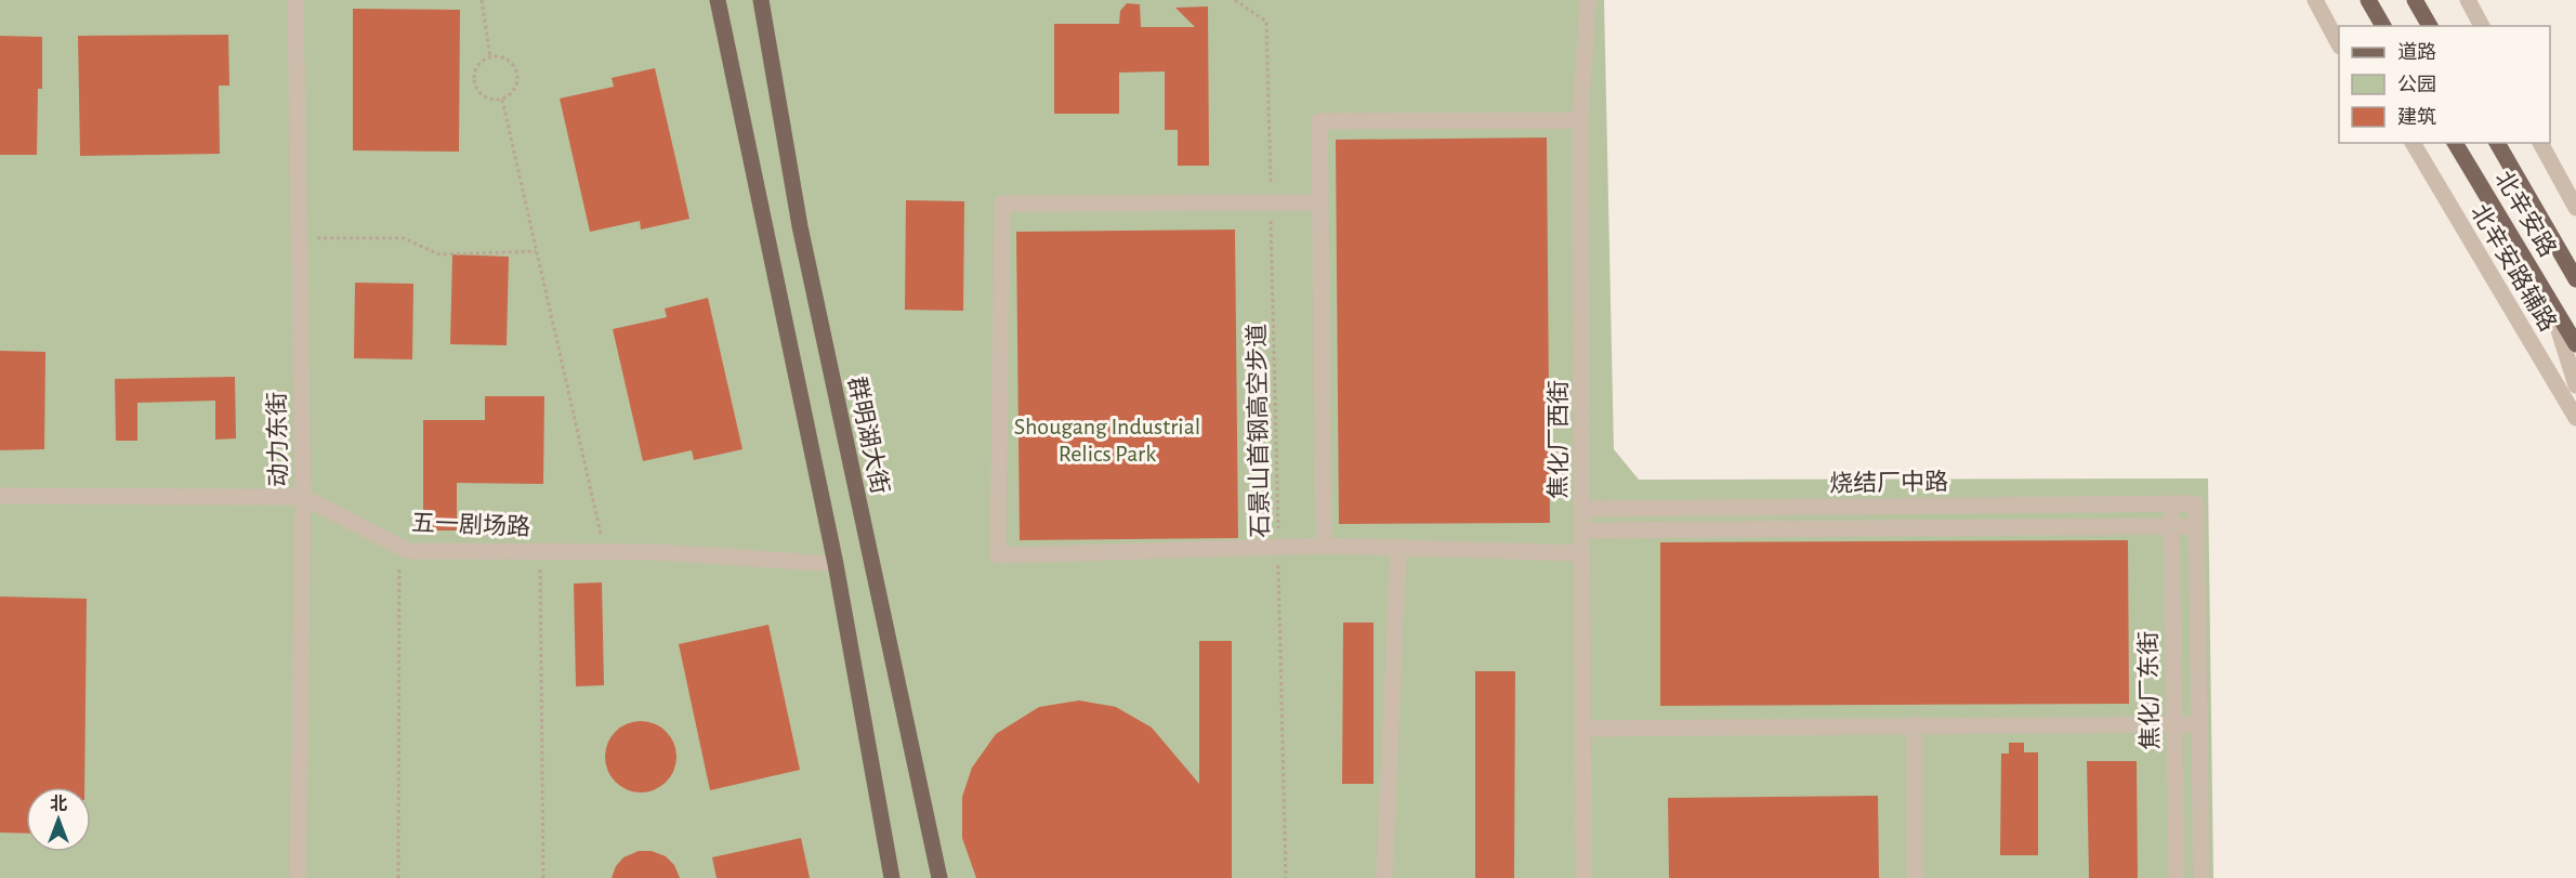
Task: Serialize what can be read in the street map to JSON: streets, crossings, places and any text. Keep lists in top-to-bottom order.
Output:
{
  "streets": {
    "main road": ["北辛安路", "群明湖大街"],
    "street": [
      "北辛安路辅路",
      "动力东街",
      "焦化厂西街",
      "烧结厂中路",
      "五一剧场路",
      "焦化厂东街"
    ],
    "path": ["石景山首钢高空步道"]
  },
  "crossings": [
    ["动力东街", "五一剧场路"],
    ["焦化厂西街", "烧结厂中路"],
    ["烧结厂中路", "焦化厂东街"]
  ],
  "parks": ["Shougang Industrial Relics Park"],
  "legend": ["道路", "公园", "建筑"],
  "north": "top"
}
